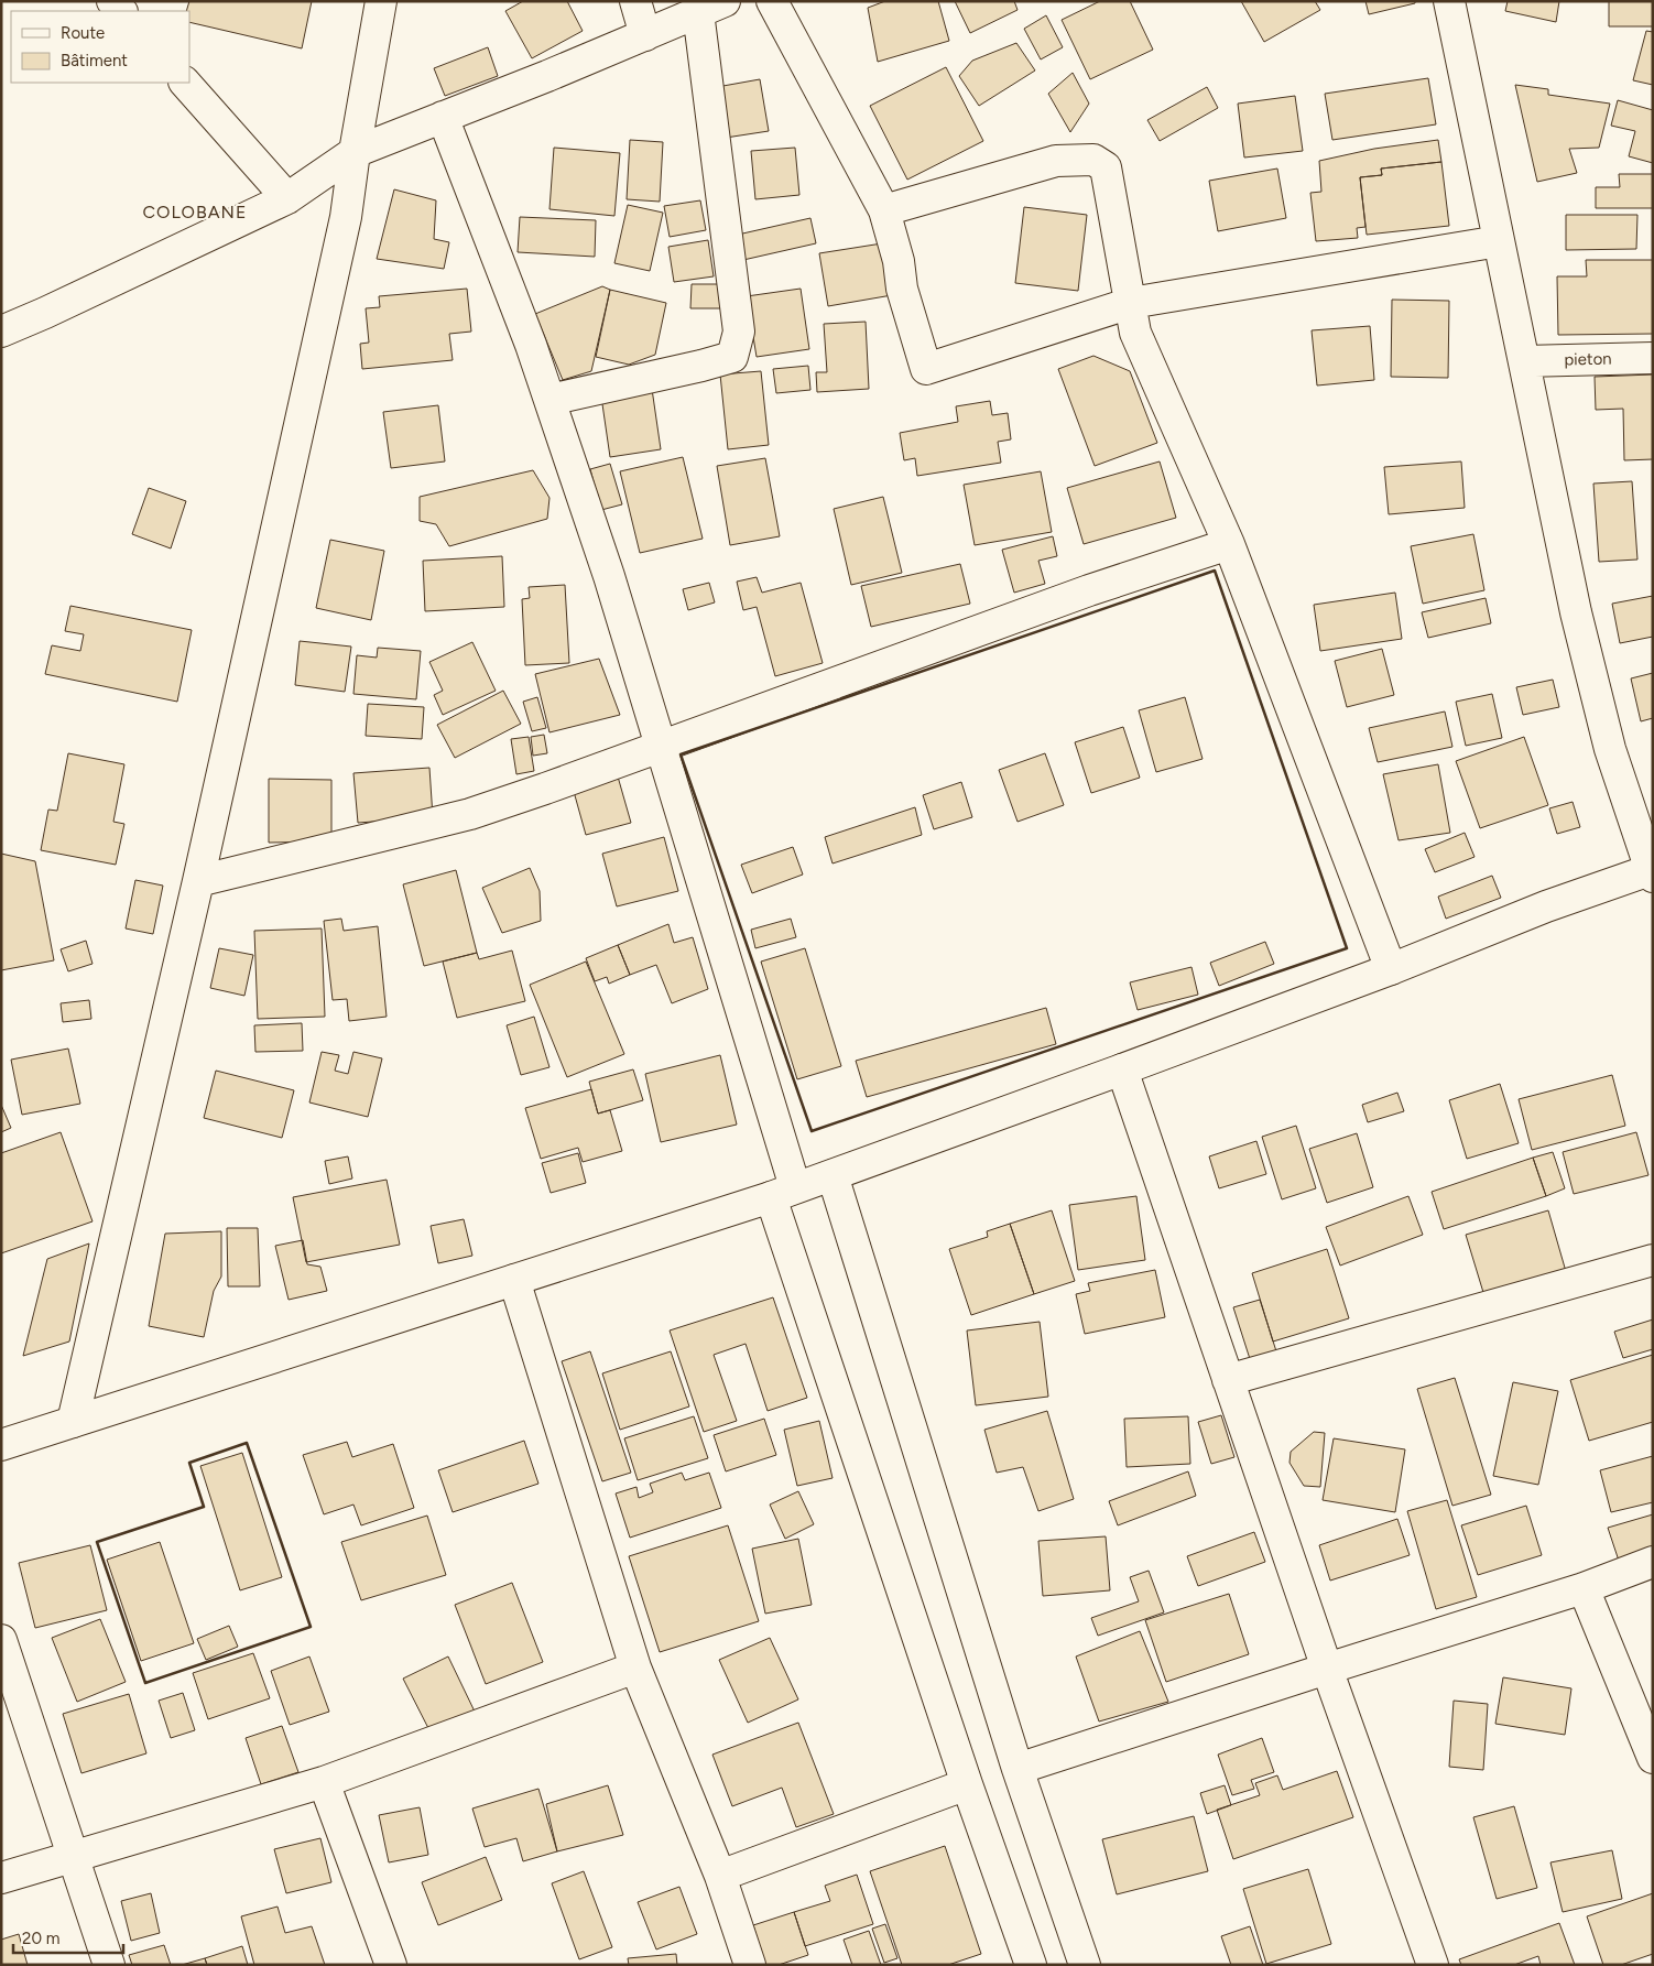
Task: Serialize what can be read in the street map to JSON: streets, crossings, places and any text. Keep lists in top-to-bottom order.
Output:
{
  "streets": {
    "street": ["pieton"]
  },
  "districts": ["COLOBANE"],
  "legend": ["Route", "Bâtiment"],
  "scale_bar": "20 m"
}
